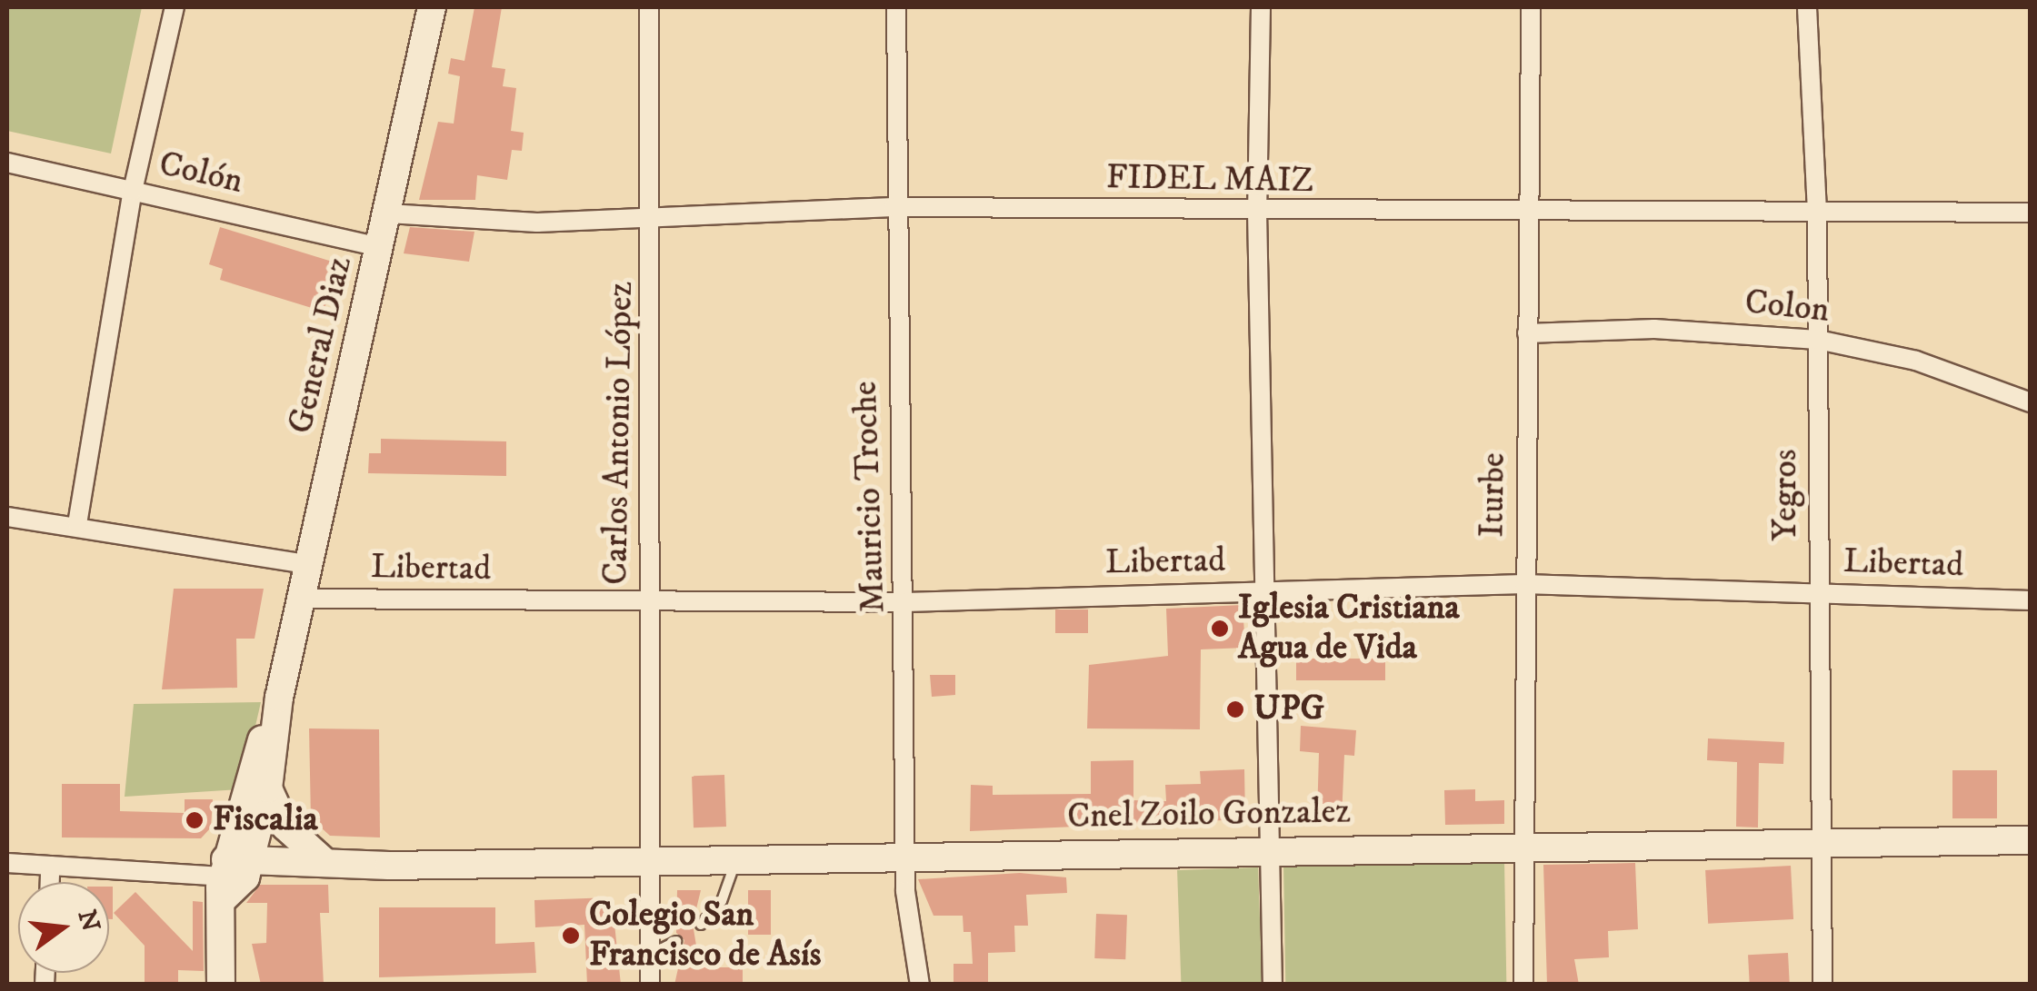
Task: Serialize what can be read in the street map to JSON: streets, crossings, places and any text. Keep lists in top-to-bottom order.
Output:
{
  "streets": {
    "main road": ["General Diaz", "Cnel Zoilo Gonzalez"],
    "street": [
      "Colón",
      "FIDEL MAIZ",
      "Colon",
      "Carlos Antonio López",
      "Iturbe",
      "Yegros",
      "Mauricio Troche",
      "Libertad"
    ]
  },
  "crossings": [
    ["Colón", "General Diaz"],
    ["FIDEL MAIZ", "General Diaz"],
    ["FIDEL MAIZ", "Carlos Antonio López"],
    ["FIDEL MAIZ", "Iturbe"],
    ["FIDEL MAIZ", "Yegros"],
    ["FIDEL MAIZ", "Mauricio Troche"],
    ["Colon", "Iturbe"],
    ["Colon", "Yegros"],
    ["General Diaz", "Libertad"],
    ["Carlos Antonio López", "Libertad"],
    ["Carlos Antonio López", "Cnel Zoilo Gonzalez"],
    ["Iturbe", "Libertad"],
    ["Iturbe", "Cnel Zoilo Gonzalez"],
    ["Yegros", "Libertad"],
    ["Yegros", "Cnel Zoilo Gonzalez"],
    ["Mauricio Troche", "Libertad"],
    ["Mauricio Troche", "Cnel Zoilo Gonzalez"]
  ],
  "places": [
    "Iglesia Cristiana Agua de Vida",
    "UPG",
    "Fiscalia",
    "Colegio San Francisco de Asís"
  ],
  "north": "right"
}
